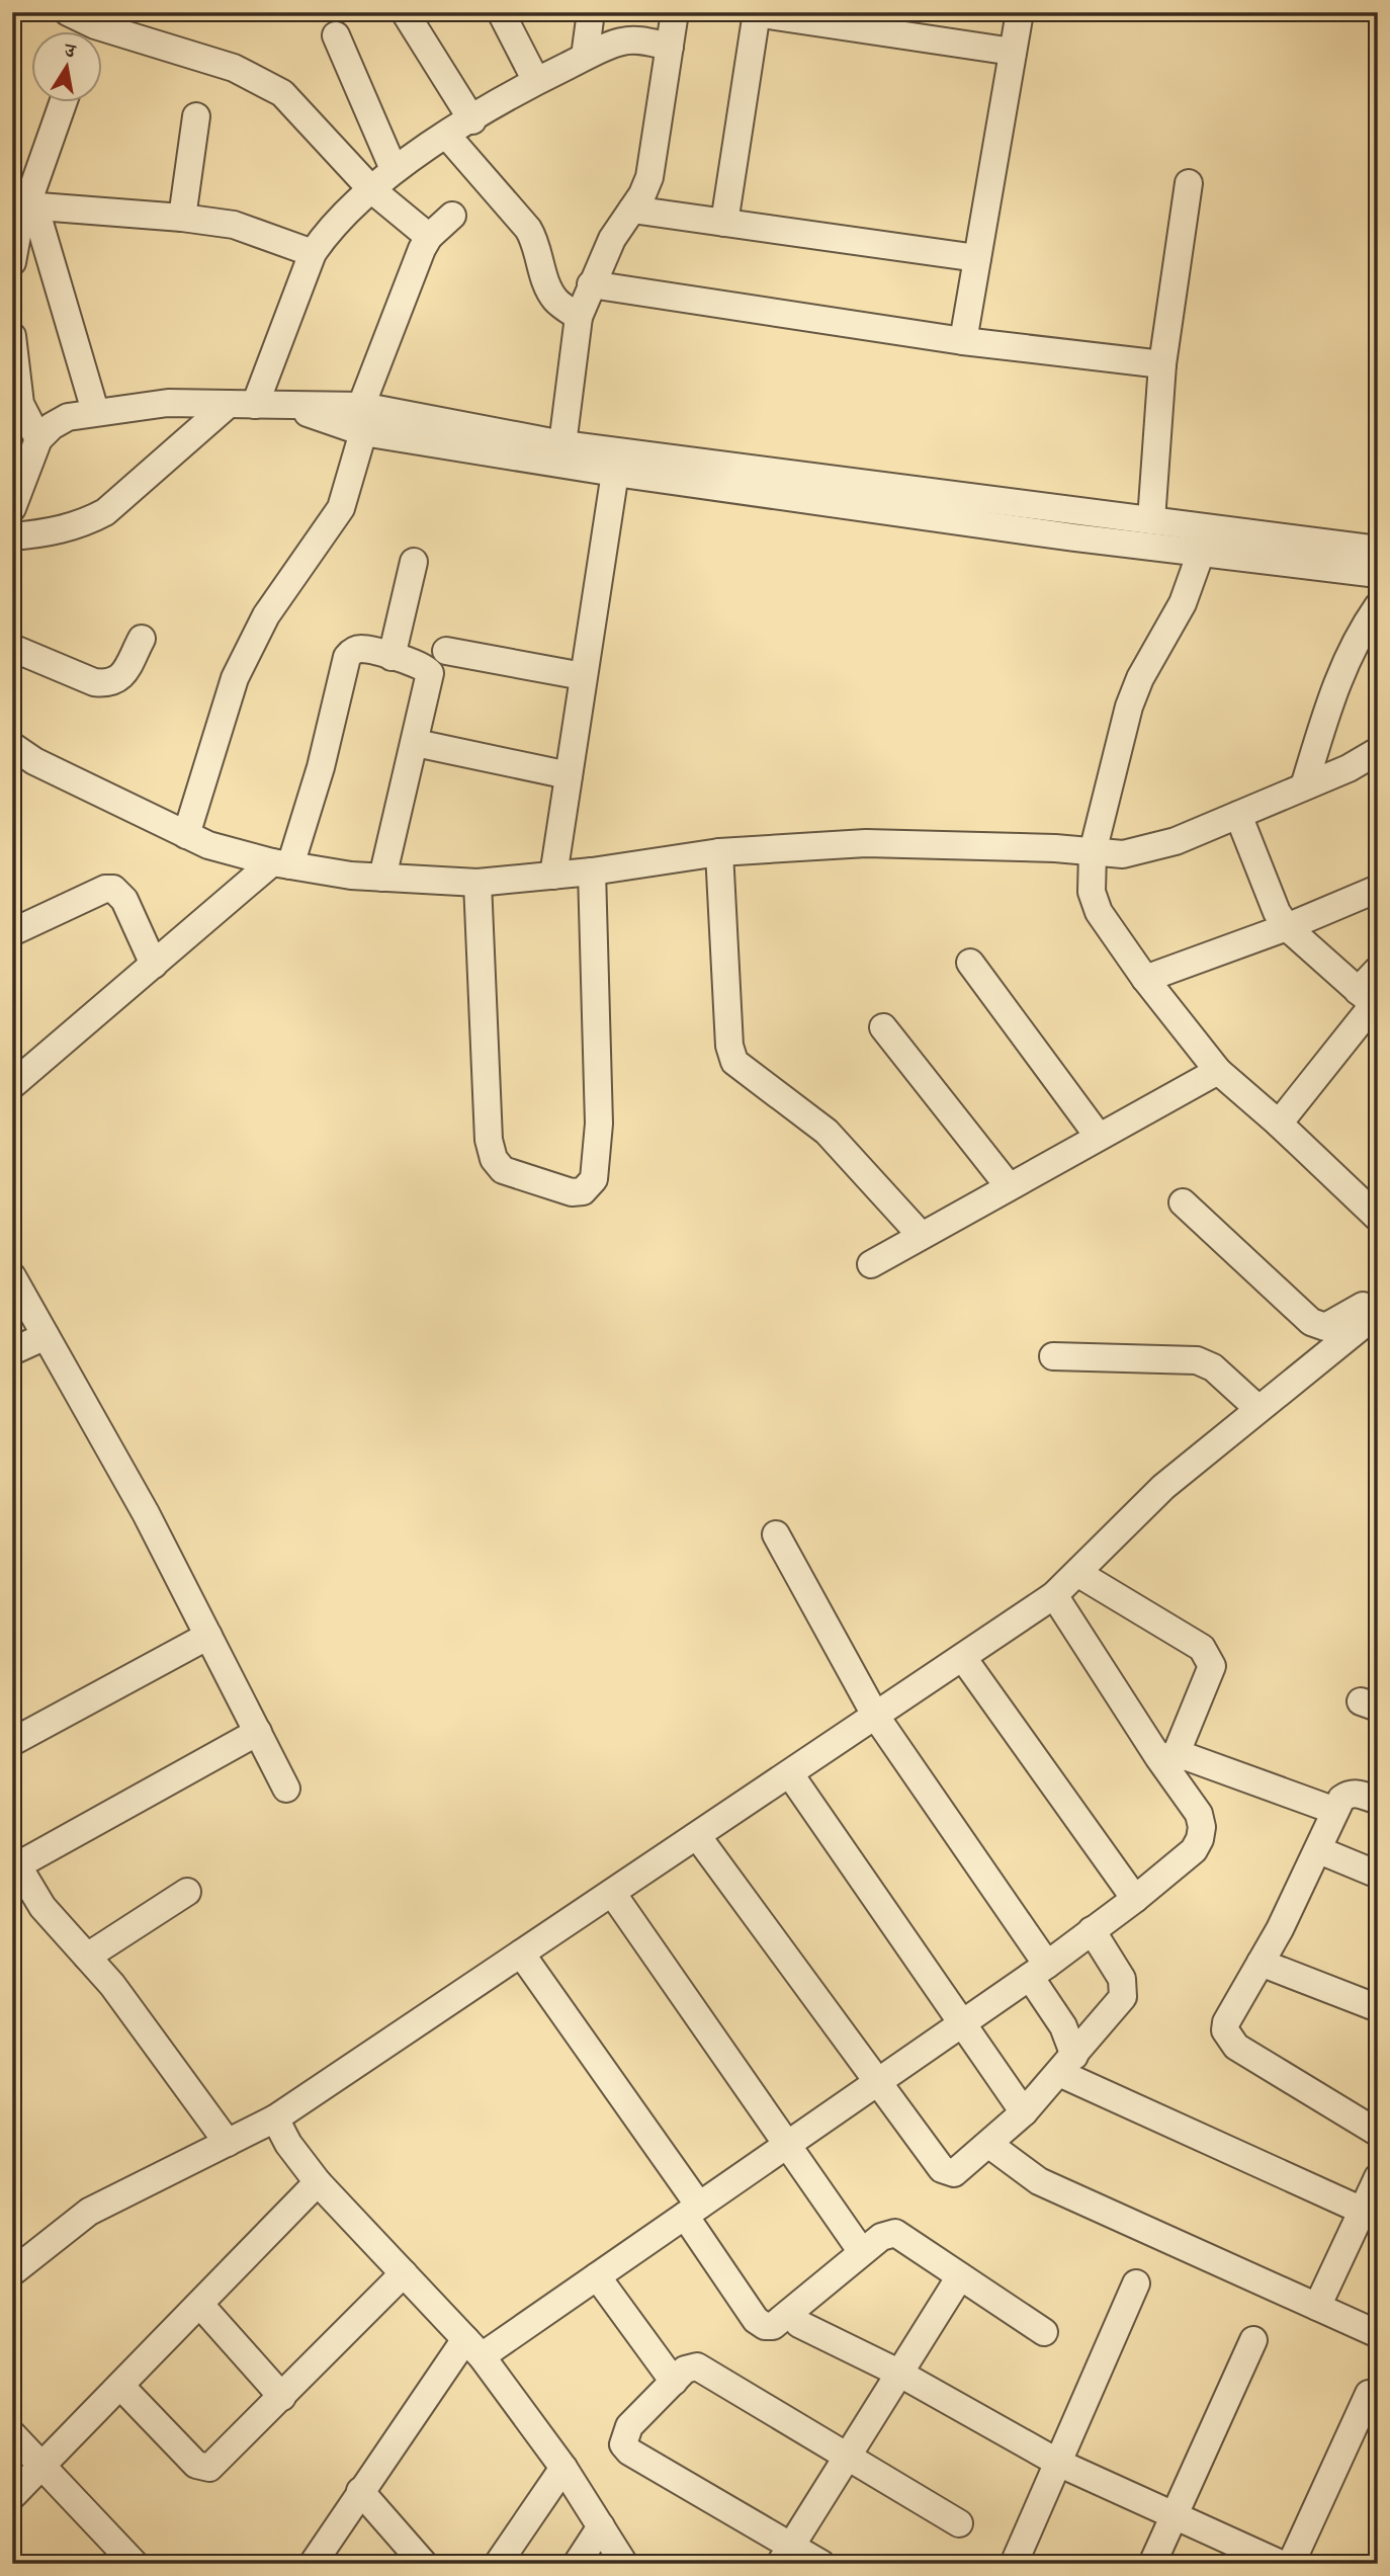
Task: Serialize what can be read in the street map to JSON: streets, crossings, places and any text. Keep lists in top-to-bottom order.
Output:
{
  "north": "top"
}
